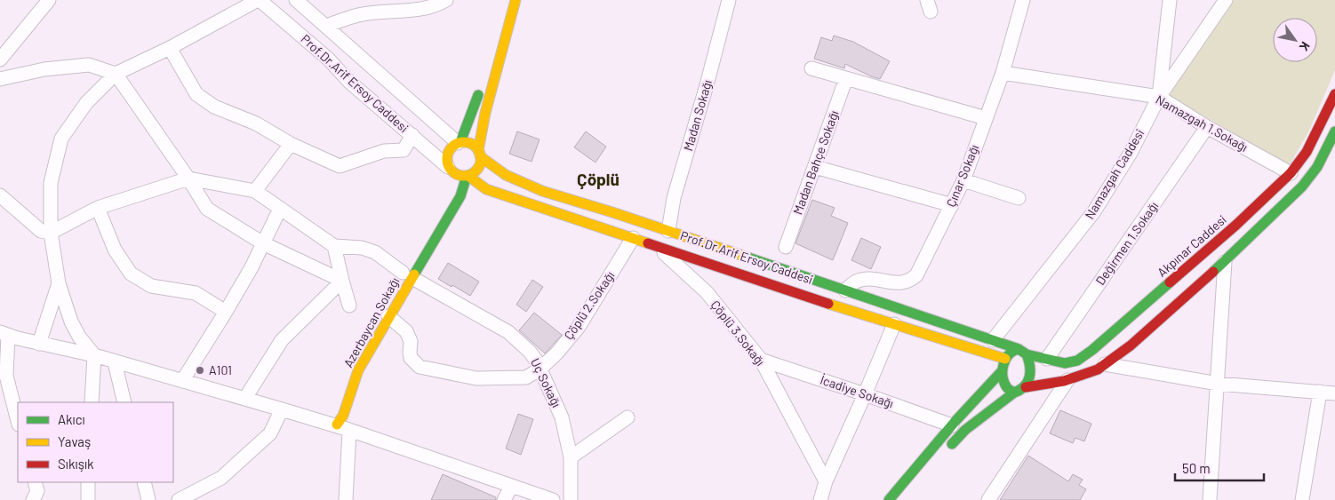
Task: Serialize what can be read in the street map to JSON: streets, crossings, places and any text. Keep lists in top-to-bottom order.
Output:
{
  "streets": {
    "street": [
      "Prof.Dr.Arif Ersoy Caddesi",
      "Madan Sokağı",
      "Namazgah 1.Sokağı",
      "Madan Bahçe Sokağı",
      "Namazgah Caddesi",
      "Çınar Sokağı",
      "Değirmen 1.Sokağı",
      "Akpınar Caddesi",
      "Çöplü 2.Sokağı",
      "Azerbaycan Sokağı",
      "Çöplü 3.Sokağı",
      "Uç Sokağı",
      "İcadiye Sokağı"
    ]
  },
  "crossings": [
    ["Prof.Dr.Arif Ersoy Caddesi", "Madan Sokağı"],
    ["Prof.Dr.Arif Ersoy Caddesi", "Namazgah Caddesi"],
    ["Prof.Dr.Arif Ersoy Caddesi", "Çınar Sokağı"],
    ["Prof.Dr.Arif Ersoy Caddesi", "Akpınar Caddesi"],
    ["Prof.Dr.Arif Ersoy Caddesi", "Çöplü 2.Sokağı"],
    ["Prof.Dr.Arif Ersoy Caddesi", "Azerbaycan Sokağı"],
    ["Prof.Dr.Arif Ersoy Caddesi", "Çöplü 3.Sokağı"],
    ["Namazgah 1.Sokağı", "Namazgah Caddesi"],
    ["Namazgah 1.Sokağı", "Çınar Sokağı"],
    ["Namazgah 1.Sokağı", "Değirmen 1.Sokağı"],
    ["Namazgah 1.Sokağı", "Akpınar Caddesi"],
    ["Değirmen 1.Sokağı", "Akpınar Caddesi"],
    ["Çöplü 2.Sokağı", "Azerbaycan Sokağı"],
    ["Çöplü 2.Sokağı", "Uç Sokağı"],
    ["Azerbaycan Sokağı", "Uç Sokağı"],
    ["Çöplü 3.Sokağı", "İcadiye Sokağı"]
  ],
  "districts": ["Çöplü"],
  "places": ["A101"],
  "legend": ["Akıcı", "Yavaş", "Sıkışık"],
  "scale_bar": "50 m",
  "north": "bottom right"
}
